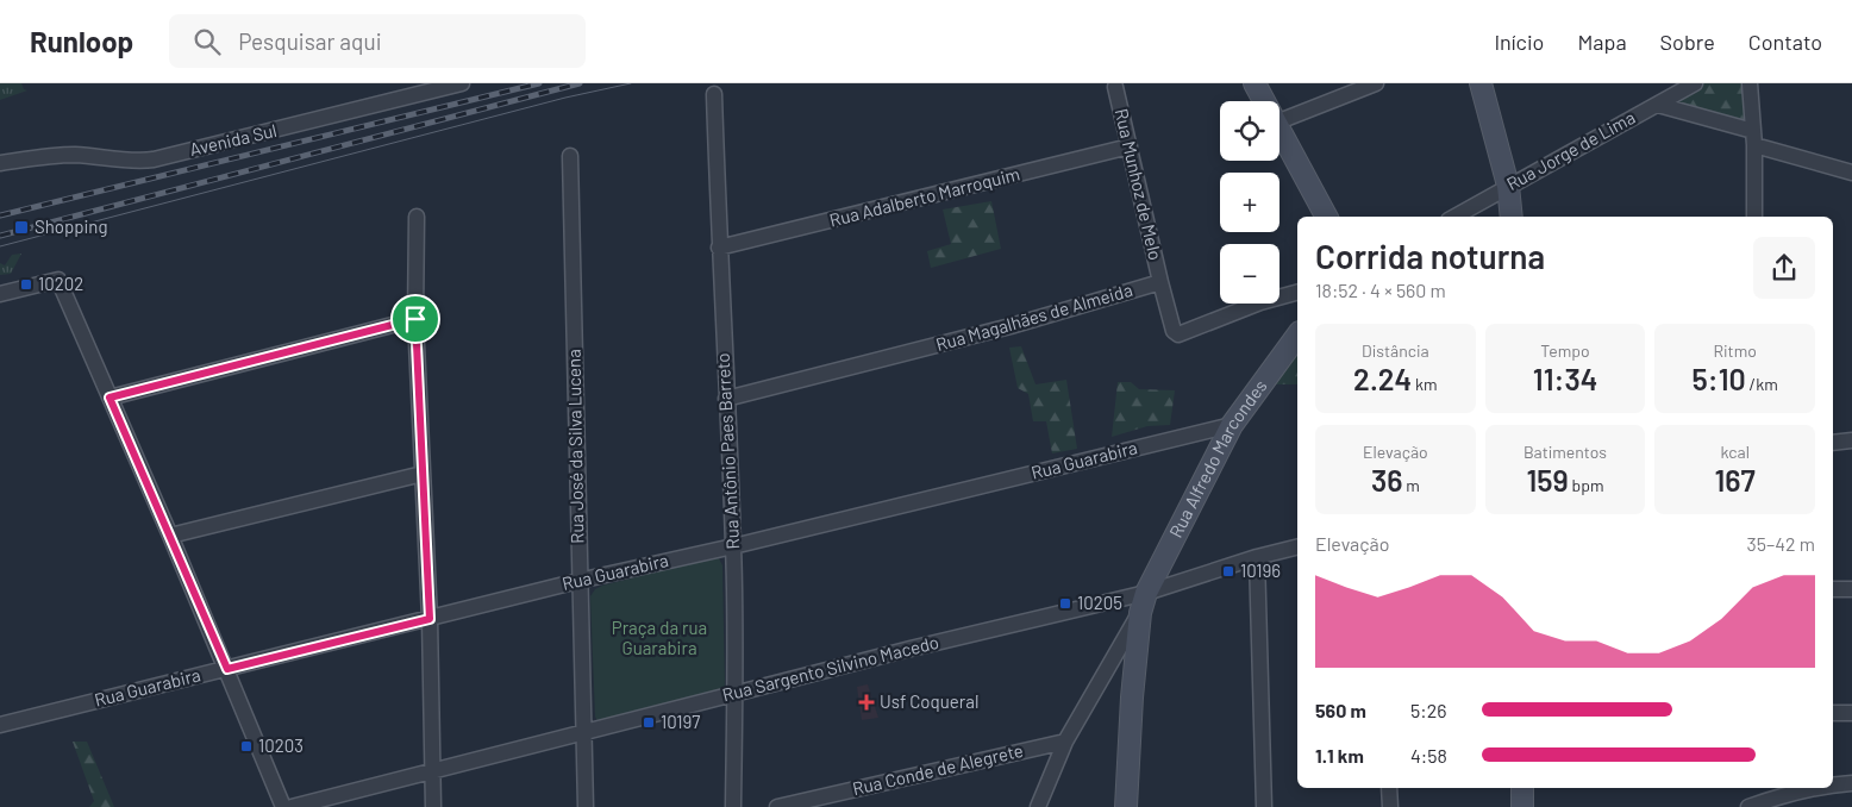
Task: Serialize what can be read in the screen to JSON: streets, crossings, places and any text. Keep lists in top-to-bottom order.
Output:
{
  "streets": {
    "main road": ["Rua Alfredo Marcondes"],
    "street": [
      "Avenida Sul",
      "Rua Jorge de Lima",
      "Rua Munhoz de Melo",
      "Rua Adalberto Marroquim",
      "Rua Magalhães de Almeida",
      "Rua José da Silva Lucena",
      "Rua Antônio Paes Barreto",
      "Rua Guarabira",
      "Rua Sargento Silvino Macedo",
      "Rua Conde de Alegrete"
    ]
  },
  "crossings": [
    ["Rua Munhoz de Melo", "Rua Adalberto Marroquim"],
    ["Rua Munhoz de Melo", "Rua Magalhães de Almeida"],
    ["Rua Adalberto Marroquim", "Rua Antônio Paes Barreto"],
    ["Rua Magalhães de Almeida", "Rua Antônio Paes Barreto"],
    ["Rua José da Silva Lucena", "Rua Guarabira"],
    ["Rua José da Silva Lucena", "Rua Sargento Silvino Macedo"],
    ["Rua Antônio Paes Barreto", "Rua Guarabira"],
    ["Rua Antônio Paes Barreto", "Rua Sargento Silvino Macedo"],
    ["Rua Guarabira", "Rua Alfredo Marcondes"],
    ["Rua Alfredo Marcondes", "Rua Sargento Silvino Macedo"],
    ["Rua Alfredo Marcondes", "Rua Conde de Alegrete"]
  ],
  "parks": ["Praça da rua Guarabira"],
  "places": {
    "transit": [
      "Shopping",
      "10202",
      "10196",
      "10205",
      "10197",
      "10203"
    ],
    "health": ["Usf Coqueral"]
  },
  "page": {
    "header": "Runloop",
    "search": "Pesquisar aqui",
    "nav": [
      "Início",
      "Mapa",
      "Sobre",
      "Contato"
    ],
    "map_buttons": ["+", "−"],
    "heading": ["Corrida noturna", "18:52 · 4 × 560 m"],
    "stats": [
      ["Distância", "2.24 km"],
      ["Tempo", "11:34"],
      ["Ritmo", "5:10 /km"],
      ["Elevação", "36 m"],
      ["Batimentos", "159 bpm"],
      ["kcal", "167"]
    ],
    "chart": ["Elevação", "35–42 m"],
    "list": [
      {
        "name": "560 m",
        "note": "5:26"
      },
      {
        "name": "1.1 km",
        "note": "4:58"
      }
    ]
  }
}
